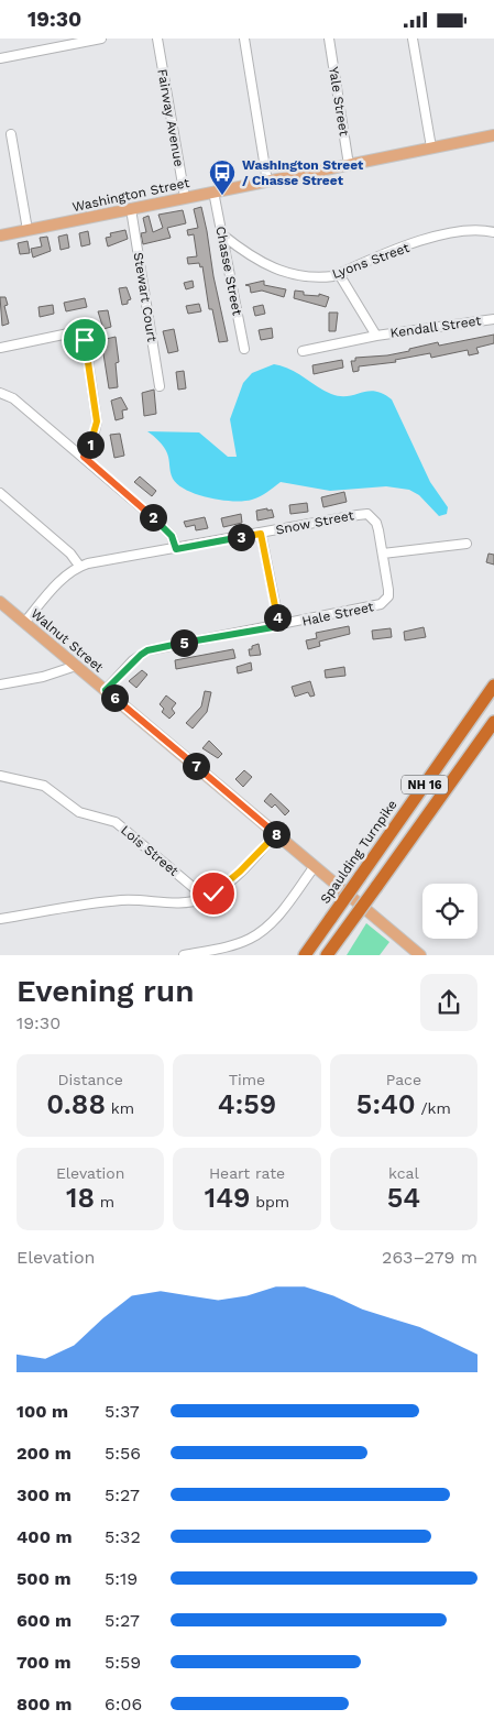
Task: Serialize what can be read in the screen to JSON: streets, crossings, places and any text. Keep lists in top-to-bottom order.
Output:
{
  "streets": {
    "highway": ["NH 16", "Spaulding Turnpike"],
    "main road": ["Washington Street", "Walnut Street"],
    "street": [
      "Yale Street",
      "Fairway Avenue",
      "Lyons Street",
      "Chasse Street",
      "Stewart Court",
      "Kendall Street",
      "Snow Street",
      "Hale Street",
      "Lois Street"
    ]
  },
  "crossings": [
    ["Yale Street", "Washington Street"],
    ["Fairway Avenue", "Washington Street"],
    ["Washington Street", "Chasse Street"],
    ["Washington Street", "Stewart Court"],
    ["Lyons Street", "Chasse Street"],
    ["Lyons Street", "Kendall Street"],
    ["Snow Street", "Hale Street"],
    ["Hale Street", "Walnut Street"]
  ],
  "places": {
    "bus stop": ["Washington Street / Chasse Street"]
  },
  "page": {
    "status": "19:30",
    "pins": [
      "1",
      "2",
      "3",
      "4",
      "5",
      "6",
      "7",
      "8"
    ],
    "heading": ["Evening run", "19:30"],
    "stats": [
      ["Distance", "0.88 km"],
      ["Time", "4:59"],
      ["Pace", "5:40 /km"],
      ["Elevation", "18 m"],
      ["Heart rate", "149 bpm"],
      ["kcal", "54"]
    ],
    "chart": ["Elevation", "263–279 m"],
    "list": [
      {
        "name": "100 m",
        "note": "5:37"
      },
      {
        "name": "200 m",
        "note": "5:56"
      },
      {
        "name": "300 m",
        "note": "5:27"
      },
      {
        "name": "400 m",
        "note": "5:32"
      },
      {
        "name": "500 m",
        "note": "5:19"
      },
      {
        "name": "600 m",
        "note": "5:27"
      },
      {
        "name": "700 m",
        "note": "5:59"
      },
      {
        "name": "800 m",
        "note": "6:06"
      }
    ]
  }
}
